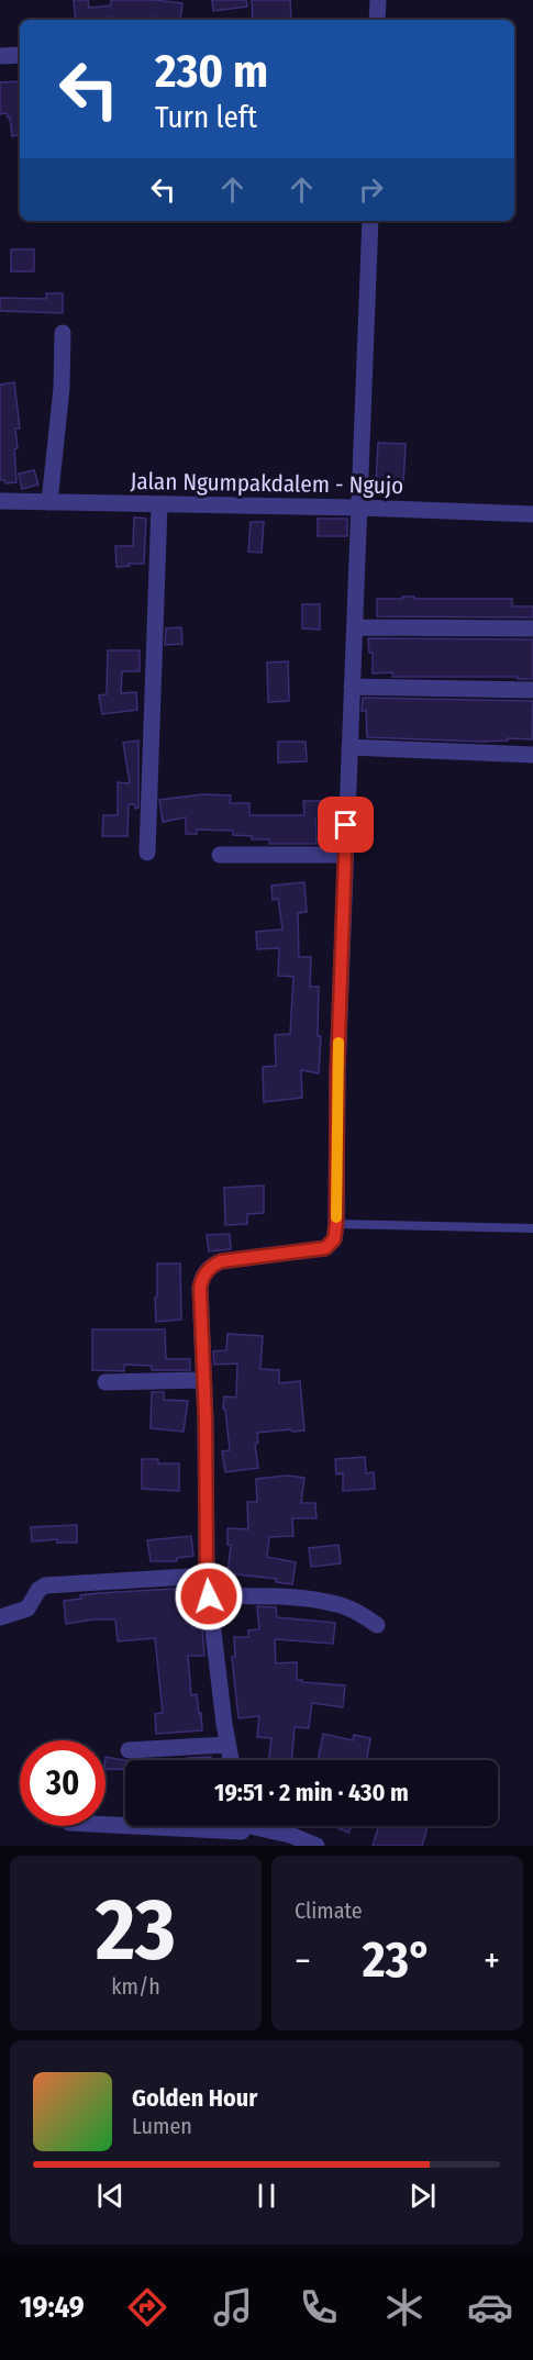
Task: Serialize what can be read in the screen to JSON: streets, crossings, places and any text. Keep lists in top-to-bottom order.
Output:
{
  "streets": {
    "street": ["Jalan Ngumpakdalem - Ngujo"]
  },
  "page": {
    "turn": ["230 m", "Turn left"],
    "limit": "30",
    "trip": "19:51 · 2 min · 430 m",
    "tile": [
      ["23", "km/h"],
      "Climate"
    ],
    "heat": ["−", "23°", "+"],
    "song": ["Golden Hour", "Lumen"],
    "tabs": "19:49"
  }
}
